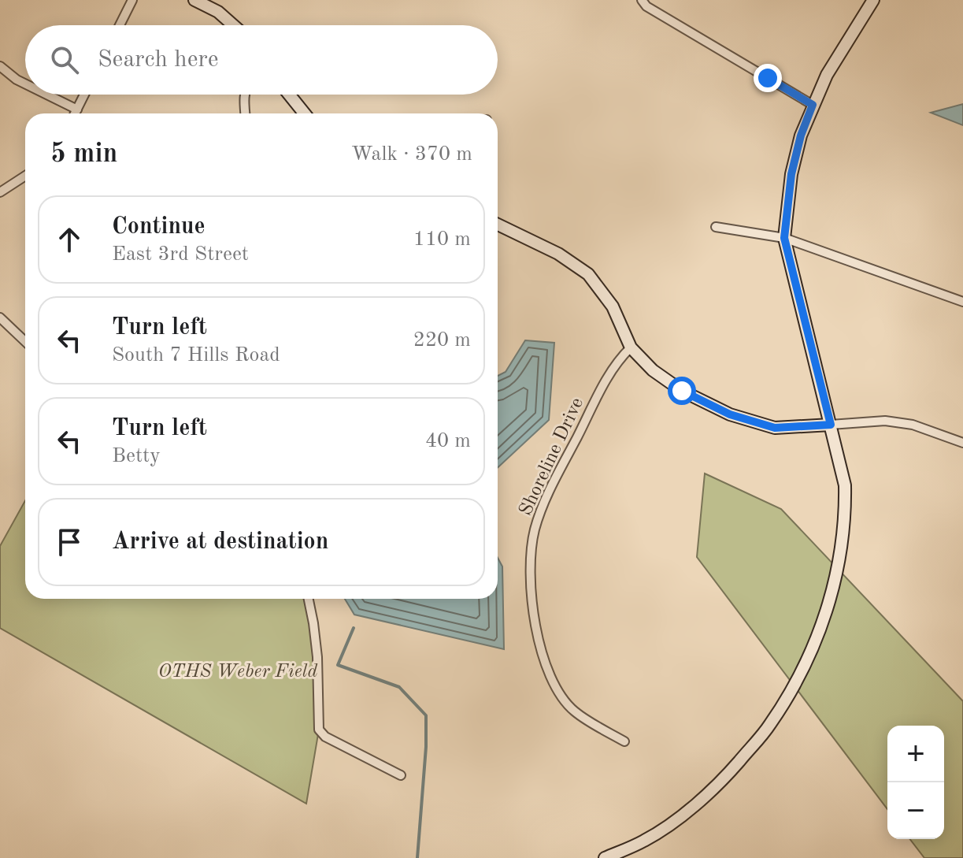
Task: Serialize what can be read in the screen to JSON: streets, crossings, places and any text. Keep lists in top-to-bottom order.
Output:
{
  "streets": {
    "street": ["Shoreline Drive"]
  },
  "parks": ["OTHS Weber Field"],
  "page": {
    "search": "Search here",
    "heading": ["5 min", "Walk · 370 m"],
    "list": [
      ["Continue", "East 3rd Street", "110 m"],
      ["Turn left", "South 7 Hills Road", "220 m"],
      ["Turn left", "Betty", "40 m"],
      "Arrive at destination"
    ],
    "map_buttons": ["+", "−"]
  }
}
